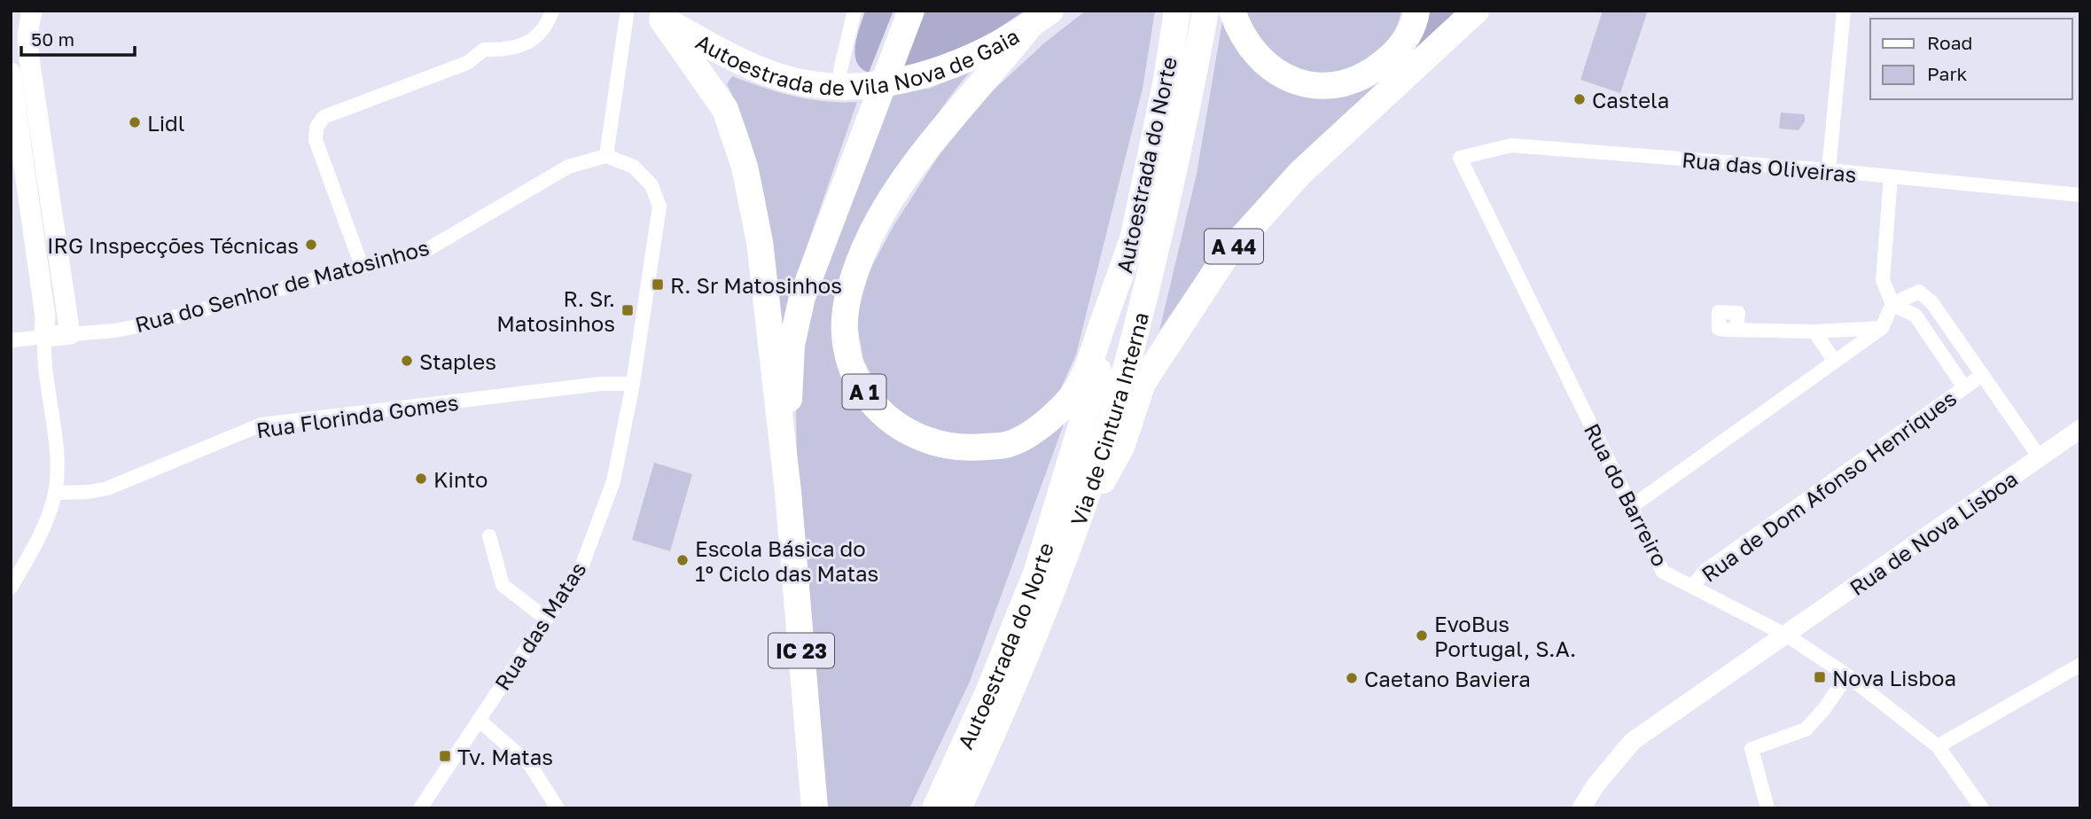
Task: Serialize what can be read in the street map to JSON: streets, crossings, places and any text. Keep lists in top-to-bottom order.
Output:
{
  "streets": {
    "highway": [
      "Autoestrada de Vila Nova de Gaia",
      "Autoestrada do Norte",
      "A 44",
      "A 1",
      "Via de Cintura Interna",
      "IC 23"
    ],
    "main road": ["Rua do Senhor de Matosinhos"],
    "street": [
      "Rua das Oliveiras",
      "Rua Florinda Gomes",
      "Rua de Dom Afonso Henriques",
      "Rua do Barreiro",
      "Rua de Nova Lisboa",
      "Rua das Matas"
    ]
  },
  "crossings": [
    ["Autoestrada de Vila Nova de Gaia", "A 1"],
    ["Autoestrada de Vila Nova de Gaia", "IC 23"],
    ["Autoestrada do Norte", "A 1"],
    ["Rua das Oliveiras", "Rua do Barreiro"],
    ["A 44", "Via de Cintura Interna"],
    ["Rua do Senhor de Matosinhos", "Rua das Matas"],
    ["Rua Florinda Gomes", "Rua das Matas"],
    ["Rua de Dom Afonso Henriques", "Rua do Barreiro"],
    ["Rua do Barreiro", "Rua de Nova Lisboa"]
  ],
  "places": {
    "other": [
      "Castela",
      "Lidl",
      "IRG Inspecções Técnicas",
      "Staples",
      "Kinto",
      "Escola Básica do 1º Ciclo das Matas",
      "EvoBus Portugal, S.A.",
      "Caetano Baviera"
    ],
    "transit": [
      "R. Sr Matosinhos",
      "R. Sr. Matosinhos",
      "Nova Lisboa",
      "Tv. Matas"
    ]
  },
  "legend": ["Road", "Park"],
  "scale_bar": "50 m"
}
